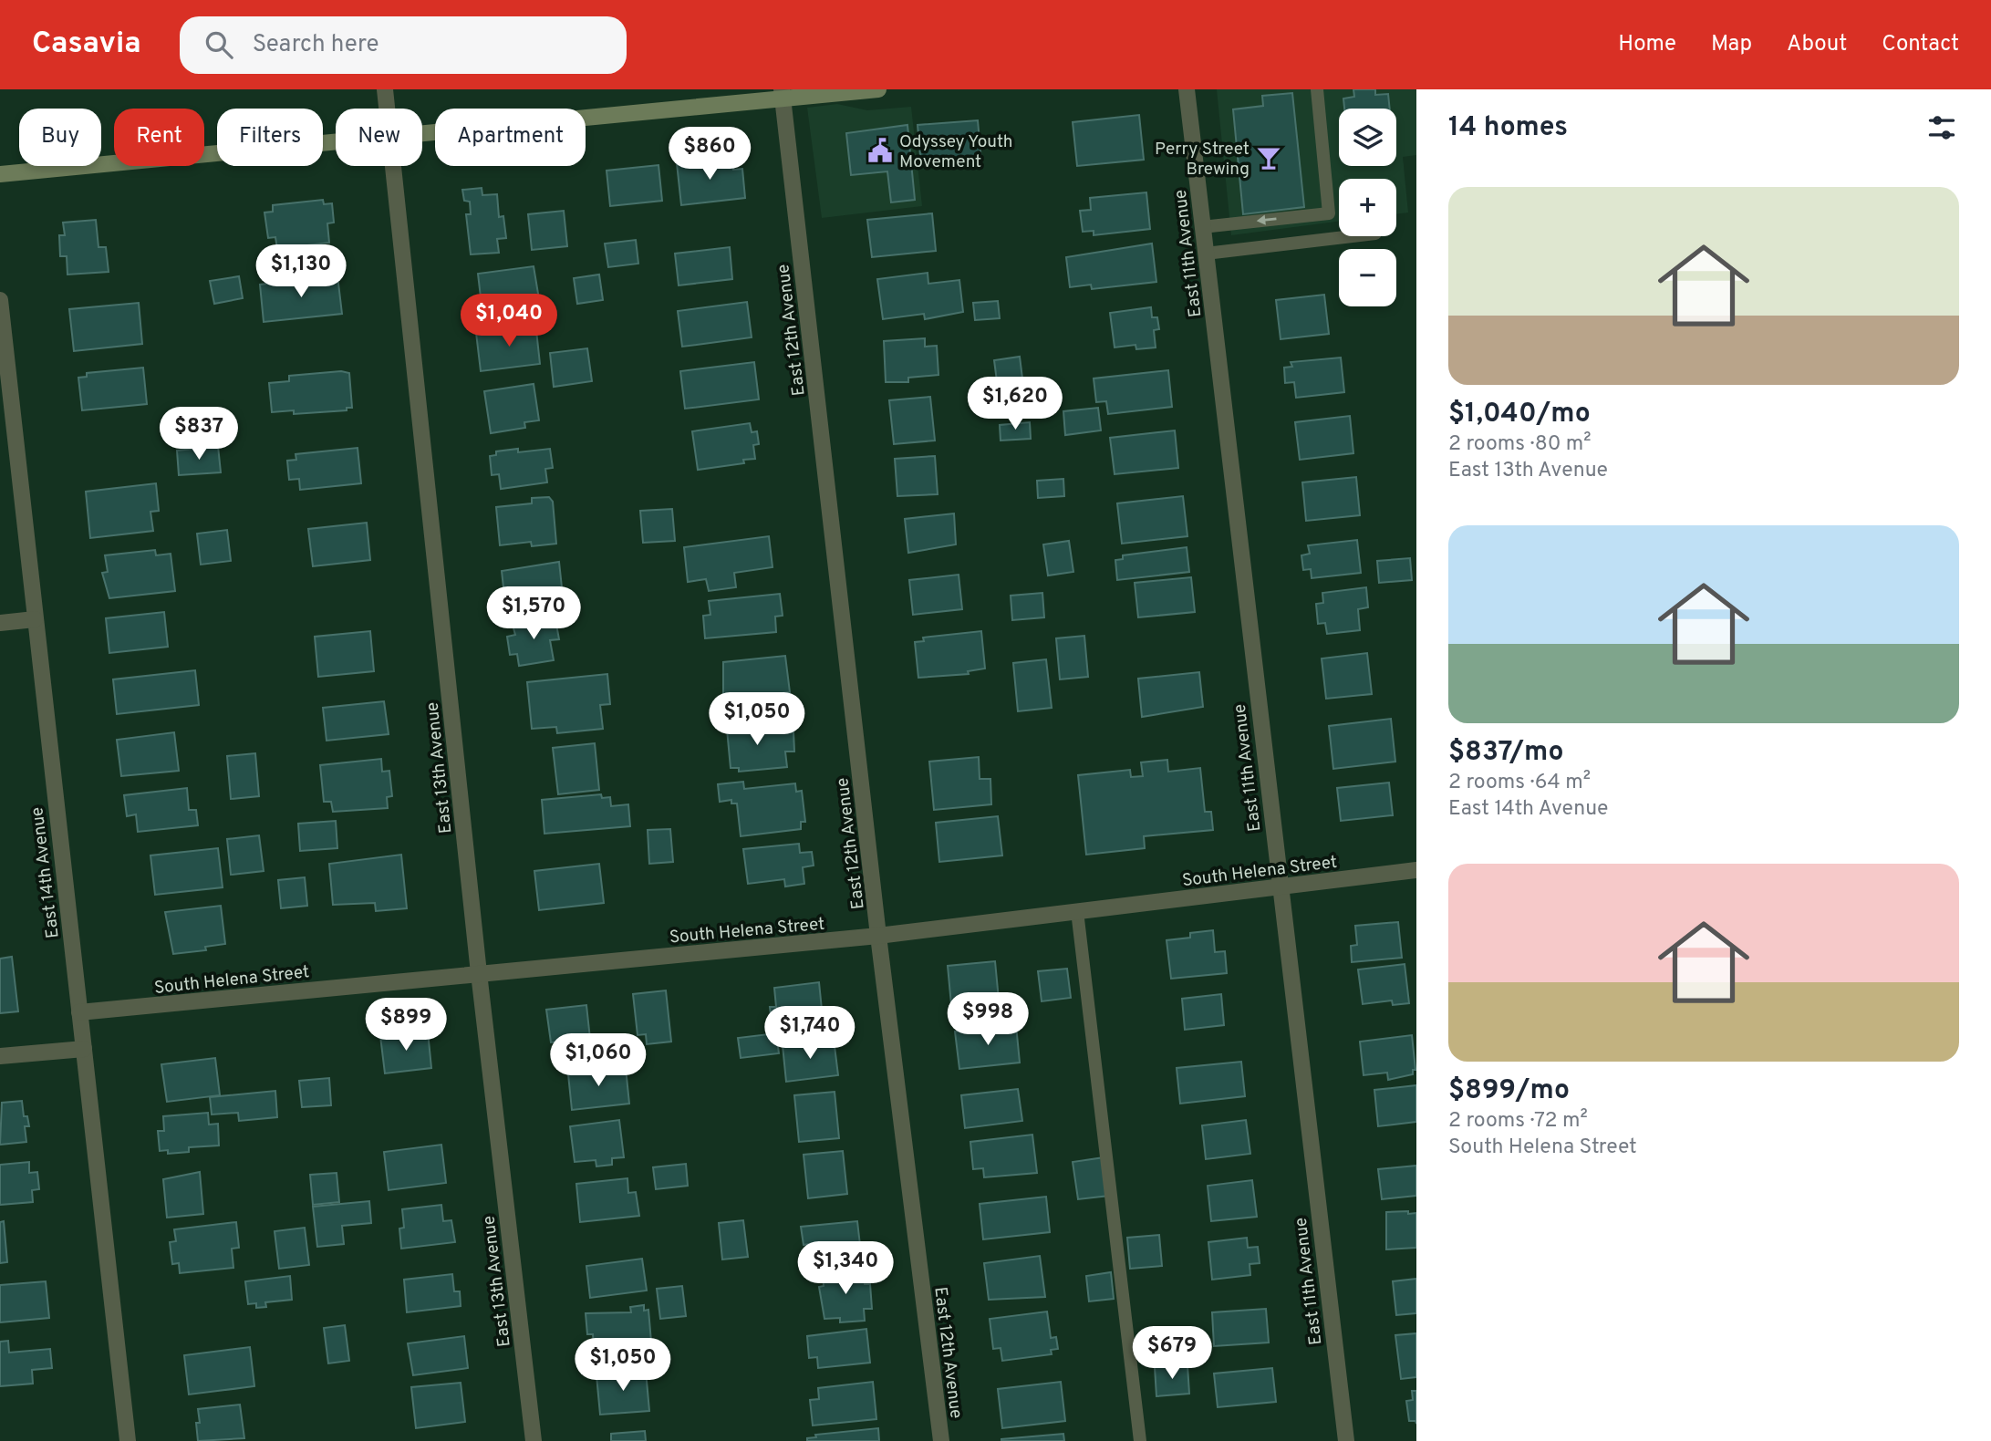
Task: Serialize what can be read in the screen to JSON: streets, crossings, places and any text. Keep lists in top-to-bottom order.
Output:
{
  "streets": {
    "street": [
      "East 11th Avenue",
      "East 12th Avenue",
      "East 13th Avenue",
      "South Helena Street",
      "East 14th Avenue"
    ]
  },
  "crossings": [
    ["East 11th Avenue", "South Helena Street"],
    ["East 12th Avenue", "South Helena Street"],
    ["East 13th Avenue", "South Helena Street"],
    ["South Helena Street", "East 14th Avenue"]
  ],
  "places": {
    "public building": ["Odyssey Youth Movement"],
    "bar": ["Perry Street Brewing"]
  },
  "page": {
    "header": "Casavia",
    "search": "Search here",
    "nav": [
      "Home",
      "Map",
      "About",
      "Contact"
    ],
    "heading": "14 homes",
    "map_buttons": ["+", "−"],
    "chip": [
      "Buy",
      "Rent",
      "Filters",
      "New",
      "Apartment"
    ],
    "price": [
      "$860",
      "$1,130",
      "$1,040",
      "$1,620",
      "$837",
      "$1,570",
      "$1,050",
      "$998",
      "$899",
      "$1,740",
      "$1,060",
      "$1,340",
      "$679",
      "$1,050"
    ],
    "list": [
      {
        "name": "$1,040/mo",
        "note": "2 rooms · 80 m² · East 13th Avenue"
      },
      {
        "name": "$837/mo",
        "note": "2 rooms · 64 m² · East 14th Avenue"
      },
      {
        "name": "$899/mo",
        "note": "2 rooms · 72 m² · South Helena Street"
      }
    ]
  }
}
